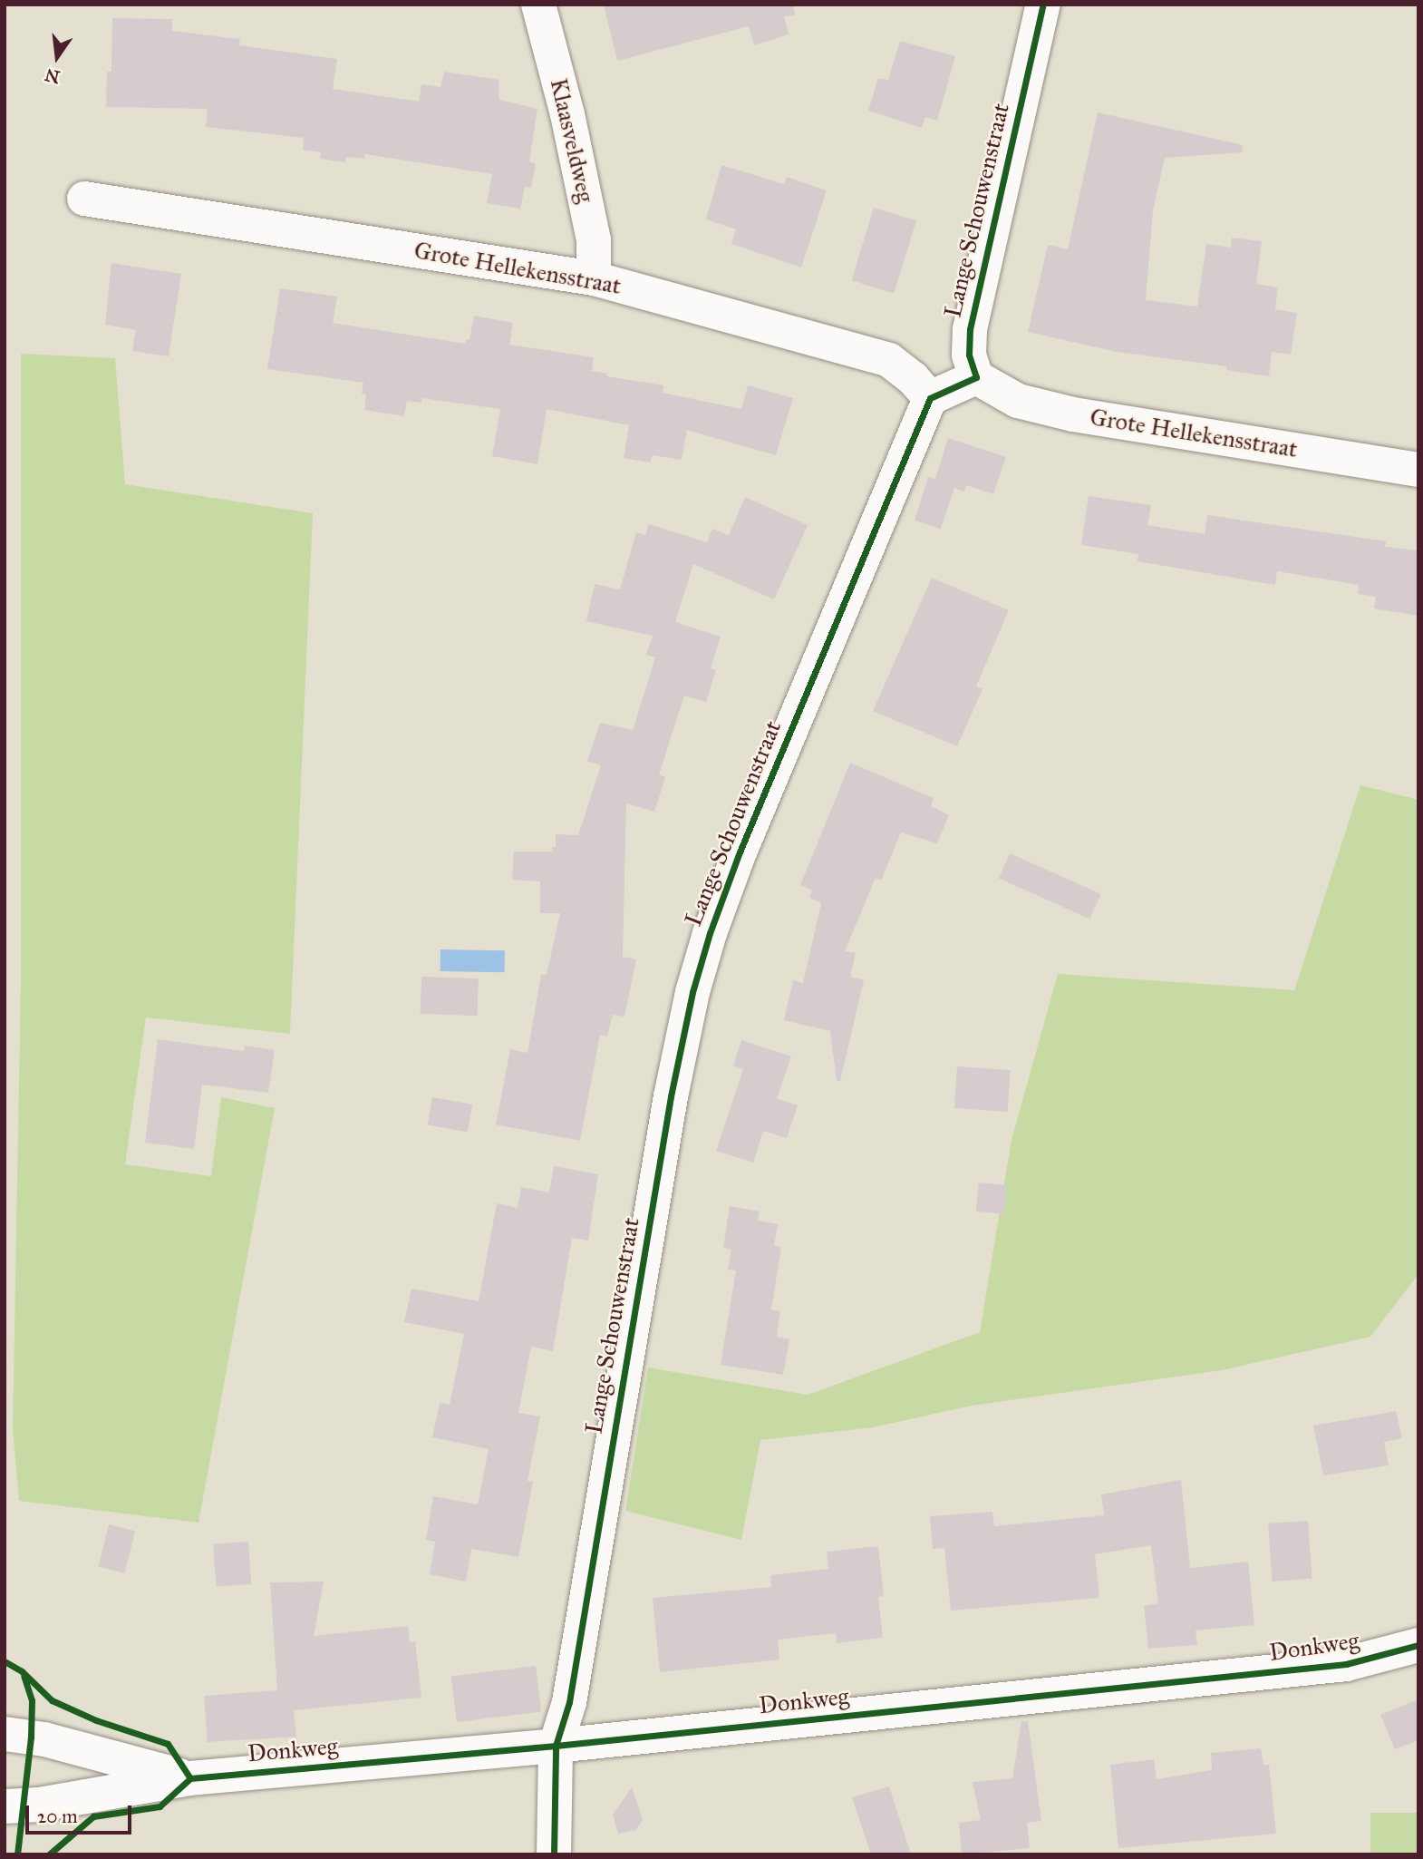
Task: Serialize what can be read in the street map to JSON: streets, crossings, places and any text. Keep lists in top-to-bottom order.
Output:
{
  "streets": {
    "street": [
      "Klaasveldweg",
      "Lange Schouwenstraat",
      "Grote Hellekensstraat",
      "Donkweg"
    ]
  },
  "crossings": [
    ["Klaasveldweg", "Grote Hellekensstraat"],
    ["Lange Schouwenstraat", "Grote Hellekensstraat"],
    ["Lange Schouwenstraat", "Donkweg"]
  ],
  "scale_bar": "20 m",
  "north": "bottom"
}
